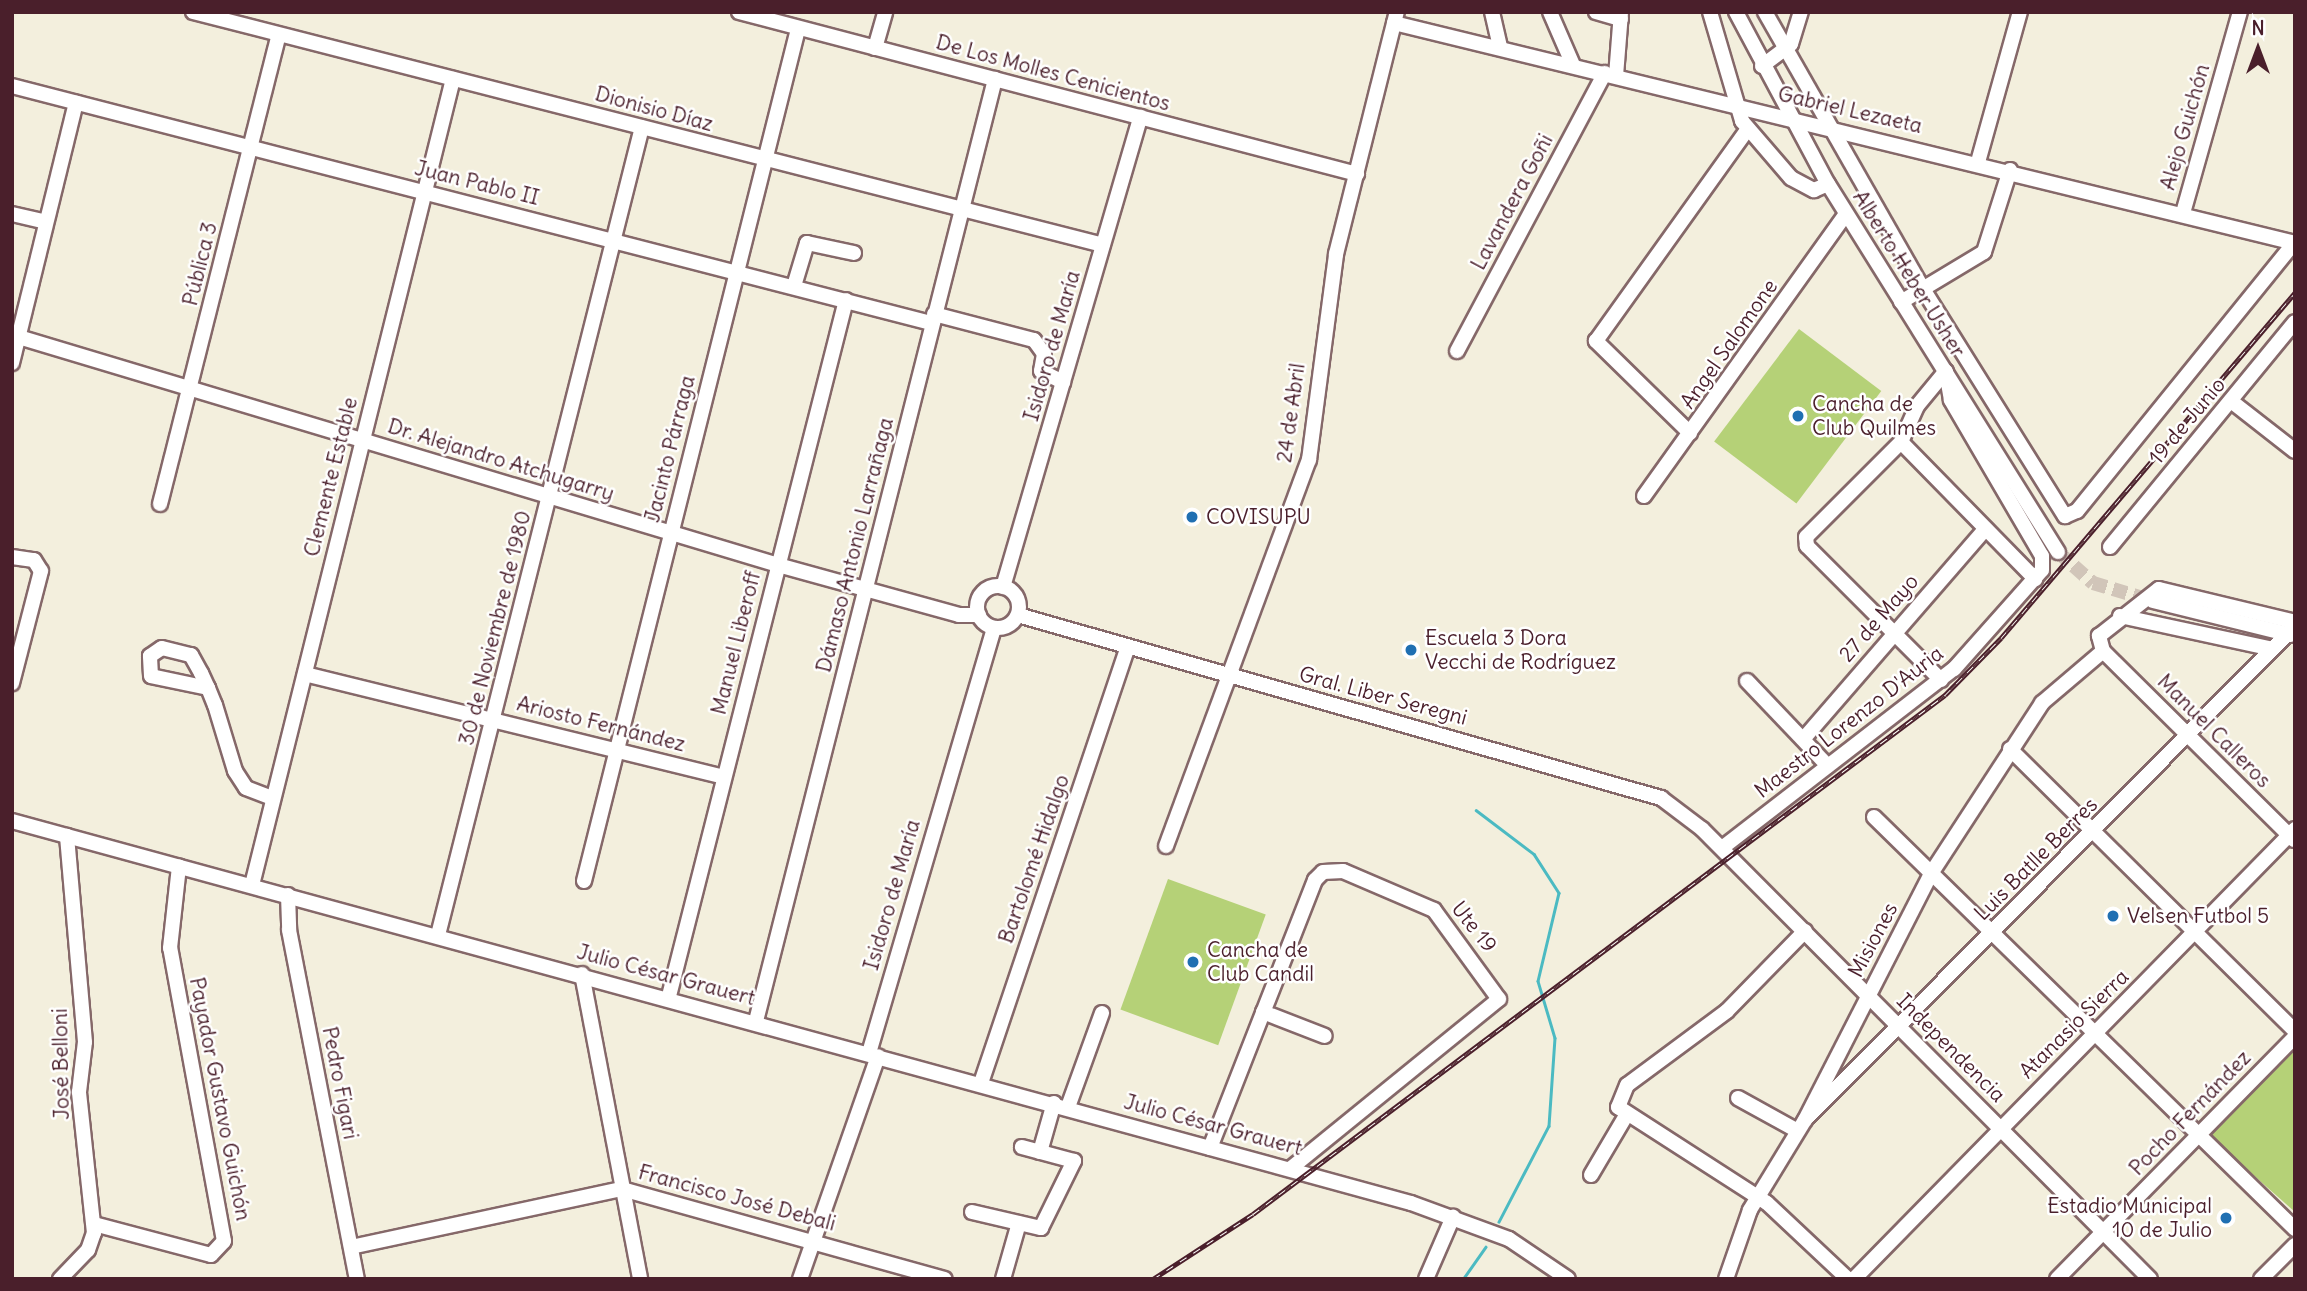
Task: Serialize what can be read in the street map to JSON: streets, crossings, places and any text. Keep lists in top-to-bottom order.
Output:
{
  "streets": {
    "street": [
      "De Los Molles Cenicientos",
      "Dionisio Díaz",
      "Gabriel Lezaeta",
      "Alejo Guichón",
      "Juan Pablo II",
      "Lavandera Goñi",
      "Pública 3",
      "Alberto Heber Usher",
      "Angel Salomone",
      "Isidoro de María",
      "24 de Abril",
      "19 de Junio",
      "Jacinto Párraga",
      "Dr. Alejandro Atchugarry",
      "Clemente Estable",
      "Dámaso Antonio Larrañaga",
      "27 de Mayo",
      "30 de Noviembre de 1980",
      "Manuel Liberoff",
      "Gral. Liber Seregni",
      "Maestro Lorenzo D'Auria",
      "Ariosto Fernández",
      "Manuel Calleros",
      "Bartolomé Hidalgo",
      "Luis Batlle Berres",
      "Ute 19",
      "Misiones",
      "Julio César Grauert",
      "Atanasio Sierra",
      "Independencia",
      "José Belloni",
      "Pedro Figari",
      "Payador Gustavo Guichón",
      "Pocho Fernández",
      "Francisco José Debali"
    ]
  },
  "crossings": [
    ["De Los Molles Cenicientos", "Isidoro de María"],
    ["De Los Molles Cenicientos", "24 de Abril"],
    ["De Los Molles Cenicientos", "Jacinto Párraga"],
    ["De Los Molles Cenicientos", "Dámaso Antonio Larrañaga"],
    ["Dionisio Díaz", "Pública 3"],
    ["Dionisio Díaz", "Isidoro de María"],
    ["Dionisio Díaz", "Jacinto Párraga"],
    ["Dionisio Díaz", "Clemente Estable"],
    ["Dionisio Díaz", "Dámaso Antonio Larrañaga"],
    ["Dionisio Díaz", "30 de Noviembre de 1980"],
    ["Gabriel Lezaeta", "Alejo Guichón"],
    ["Gabriel Lezaeta", "Lavandera Goñi"],
    ["Gabriel Lezaeta", "Alberto Heber Usher"],
    ["Gabriel Lezaeta", "24 de Abril"],
    ["Juan Pablo II", "Pública 3"],
    ["Juan Pablo II", "Isidoro de María"],
    ["Juan Pablo II", "Jacinto Párraga"],
    ["Juan Pablo II", "Clemente Estable"],
    ["Juan Pablo II", "Dámaso Antonio Larrañaga"],
    ["Juan Pablo II", "30 de Noviembre de 1980"],
    ["Juan Pablo II", "Manuel Liberoff"],
    ["Pública 3", "Dr. Alejandro Atchugarry"],
    ["Alberto Heber Usher", "Angel Salomone"],
    ["Isidoro de María", "Dr. Alejandro Atchugarry"],
    ["Isidoro de María", "Gral. Liber Seregni"],
    ["Isidoro de María", "Julio César Grauert"],
    ["Isidoro de María", "Francisco José Debali"],
    ["24 de Abril", "Gral. Liber Seregni"],
    ["Jacinto Párraga", "Dr. Alejandro Atchugarry"],
    ["Jacinto Párraga", "Ariosto Fernández"],
    ["Dr. Alejandro Atchugarry", "Clemente Estable"],
    ["Dr. Alejandro Atchugarry", "Dámaso Antonio Larrañaga"],
    ["Dr. Alejandro Atchugarry", "30 de Noviembre de 1980"],
    ["Dr. Alejandro Atchugarry", "Manuel Liberoff"],
    ["Dr. Alejandro Atchugarry", "Gral. Liber Seregni"],
    ["Clemente Estable", "Ariosto Fernández"],
    ["Clemente Estable", "Julio César Grauert"],
    ["Dámaso Antonio Larrañaga", "Julio César Grauert"],
    ["30 de Noviembre de 1980", "Ariosto Fernández"],
    ["30 de Noviembre de 1980", "Julio César Grauert"],
    ["Manuel Liberoff", "Ariosto Fernández"],
    ["Manuel Liberoff", "Julio César Grauert"],
    ["Gral. Liber Seregni", "Maestro Lorenzo D'Auria"],
    ["Gral. Liber Seregni", "Bartolomé Hidalgo"],
    ["Gral. Liber Seregni", "Independencia"],
    ["Maestro Lorenzo D'Auria", "Independencia"],
    ["Manuel Calleros", "Luis Batlle Berres"],
    ["Manuel Calleros", "Misiones"],
    ["Manuel Calleros", "Atanasio Sierra"],
    ["Bartolomé Hidalgo", "Julio César Grauert"],
    ["Luis Batlle Berres", "Misiones"],
    ["Luis Batlle Berres", "Independencia"],
    ["Ute 19", "Julio César Grauert"],
    ["Misiones", "Independencia"],
    ["Julio César Grauert", "José Belloni"],
    ["Julio César Grauert", "Pedro Figari"],
    ["Julio César Grauert", "Payador Gustavo Guichón"],
    ["Atanasio Sierra", "Independencia"],
    ["Independencia", "Pocho Fernández"],
    ["José Belloni", "Payador Gustavo Guichón"],
    ["Pedro Figari", "Francisco José Debali"]
  ],
  "places": [
    "Cancha de Club Quilmes",
    "COVISUPU",
    "Escuela 3 Dora Vecchi de Rodríguez",
    "Velsen Futbol 5",
    "Cancha de Club Candil",
    "Estadio Municipal 10 de Julio"
  ],
  "north": "top"
}
